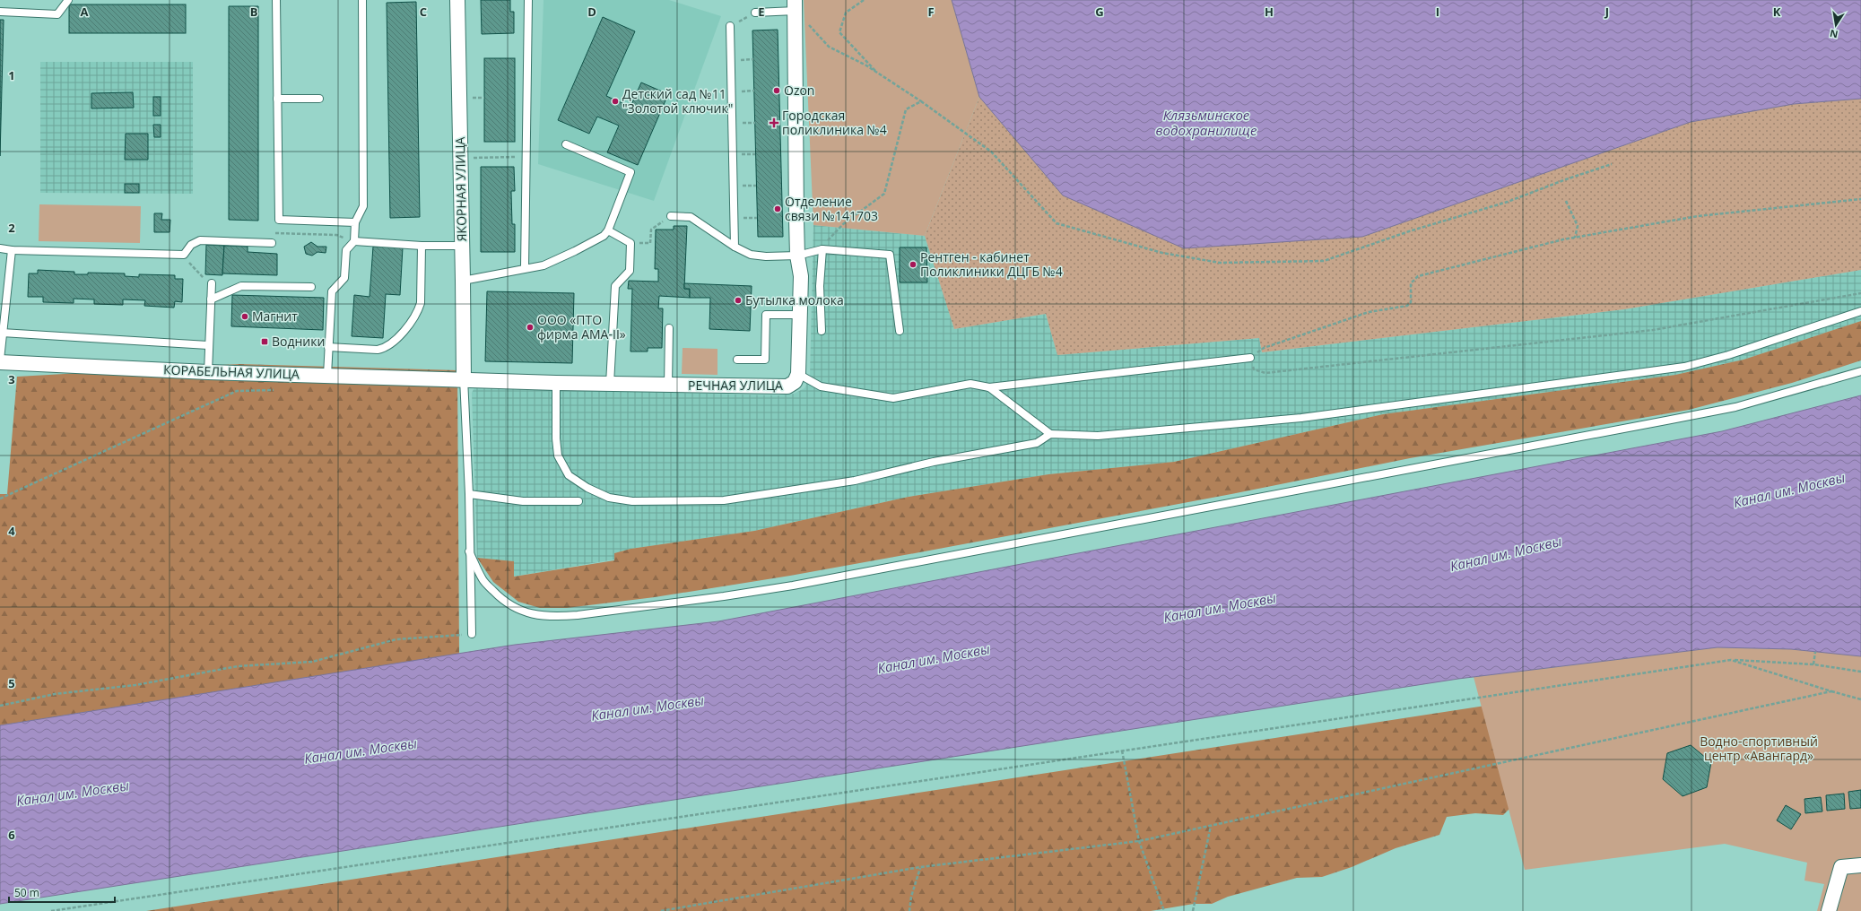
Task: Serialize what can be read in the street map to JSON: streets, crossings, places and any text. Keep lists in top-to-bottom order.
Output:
{
  "streets": {
    "street": ["ЯКОРНАЯ УЛИЦА", "КОРАБЕЛЬНАЯ УЛИЦА", "РЕЧНАЯ УЛИЦА"]
  },
  "crossings": [
    ["ЯКОРНАЯ УЛИЦА", "КОРАБЕЛЬНАЯ УЛИЦА"],
    ["ЯКОРНАЯ УЛИЦА", "РЕЧНАЯ УЛИЦА"],
    ["КОРАБЕЛЬНАЯ УЛИЦА", "РЕЧНАЯ УЛИЦА"]
  ],
  "water": ["Клязьминское водохранилище", "Канал им. Москвы"],
  "parks": ["Водно-спортивный центр «Авангард»"],
  "places": {
    "other": [
      "Ozon",
      "Детский сад №11 \"Золотой ключик\"",
      "Отделение связи №141703",
      "Рентген - кабинет Поликлиники ДЦГБ №4",
      "Бутылка молока",
      "Магнит",
      "ООО «ПТО фирма АМА-II»"
    ],
    "health": ["Городская поликлиника №4"],
    "transit": ["Водники"]
  },
  "scale_bar": "50 m",
  "north": "bottom",
  "grid": {
    "columns": [
      "A",
      "B",
      "C",
      "D",
      "E",
      "F",
      "G",
      "H",
      "I",
      "J",
      "K"
    ],
    "rows": [
      "1",
      "2",
      "3",
      "4",
      "5",
      "6"
    ]
  }
}
